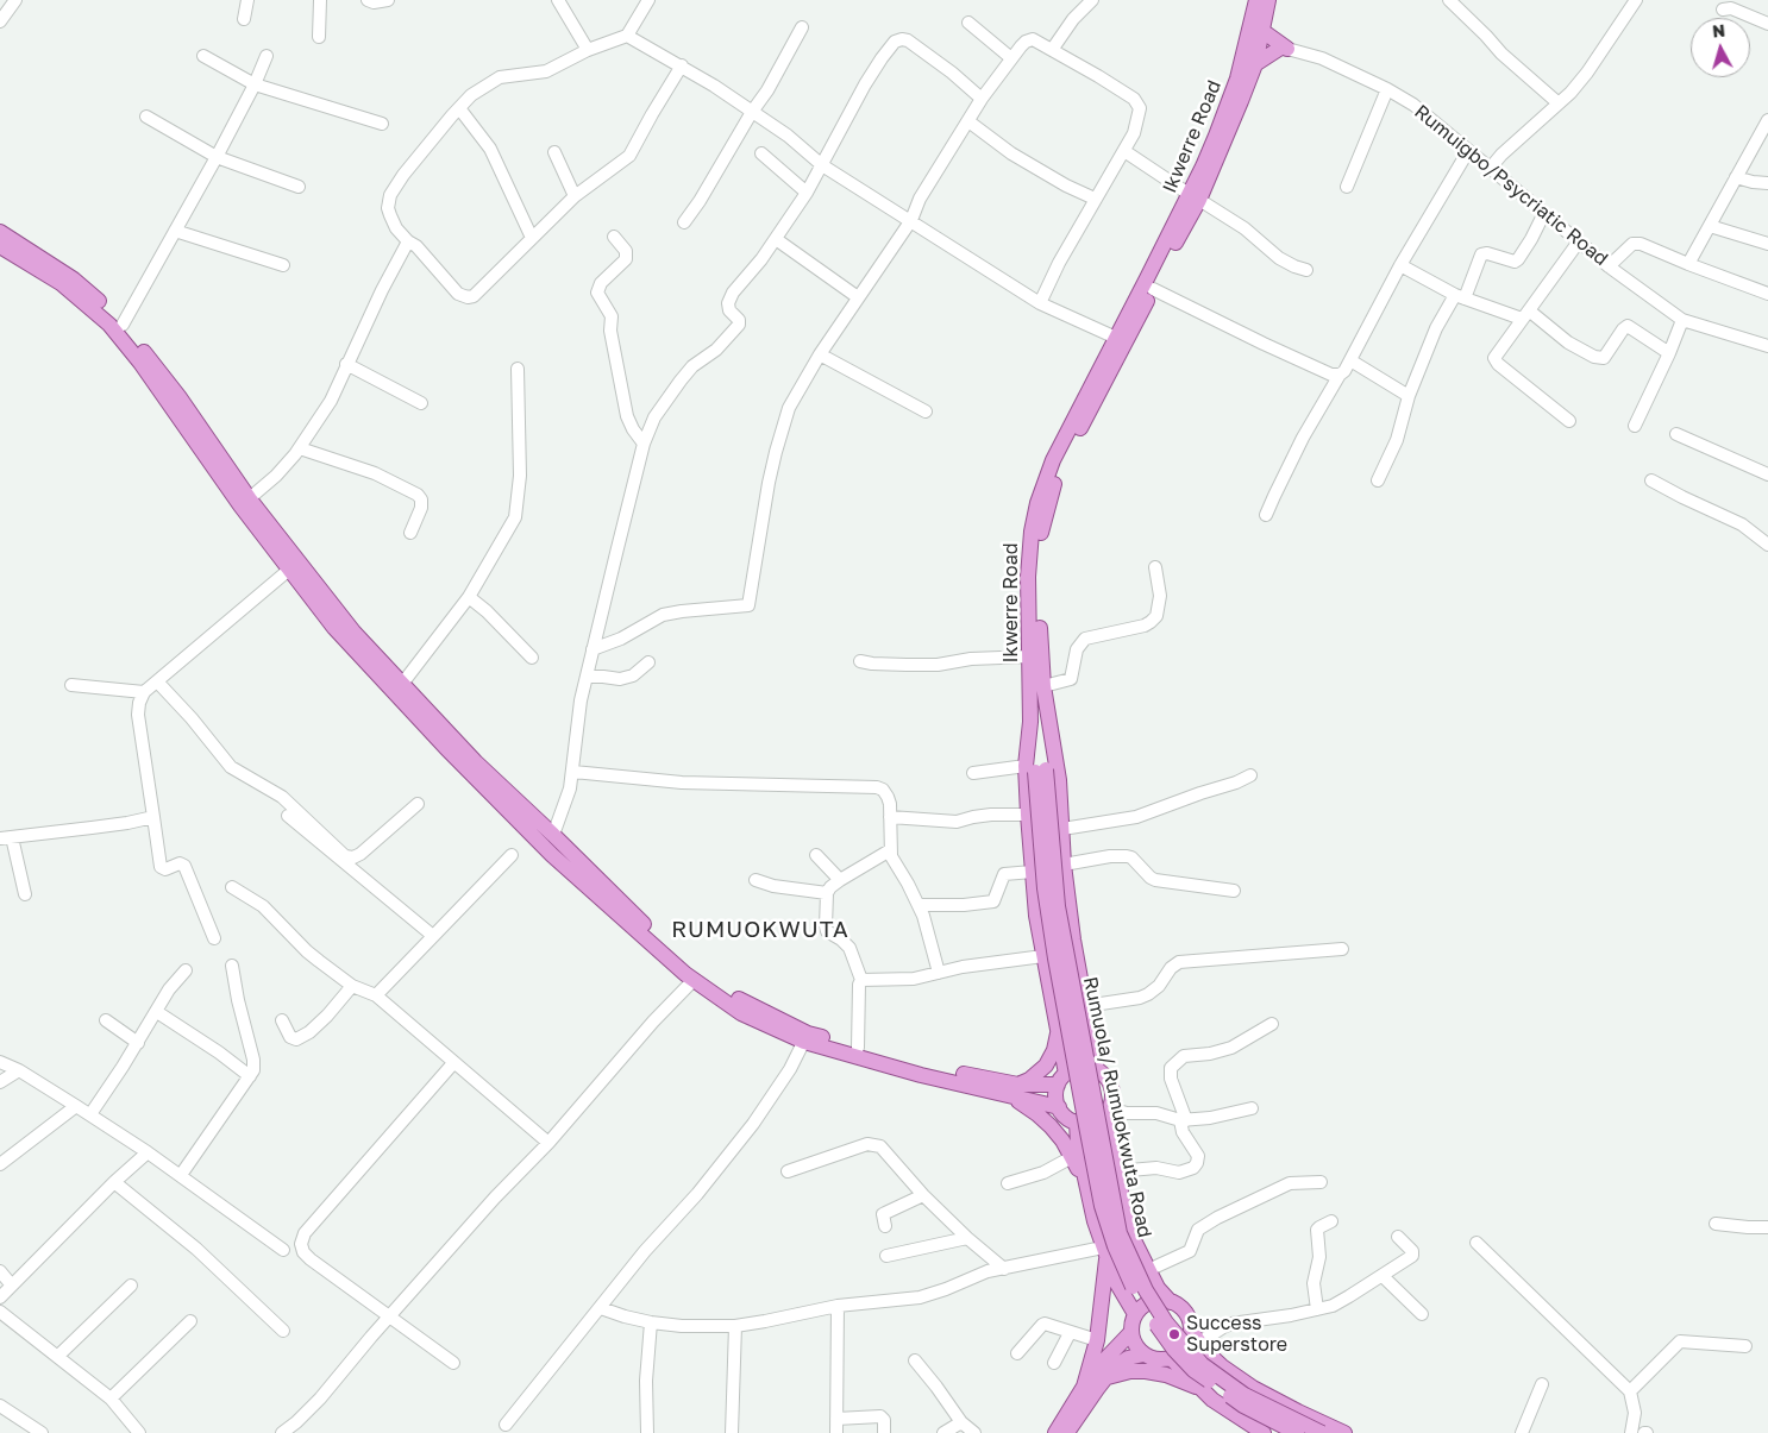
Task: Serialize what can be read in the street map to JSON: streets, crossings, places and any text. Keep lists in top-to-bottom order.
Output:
{
  "streets": {
    "main road": ["Ikwerre Road", "Rumuola/ Rumuokwuta Road"],
    "street": ["Rumuigbo/Psycriatic Road"]
  },
  "crossings": [
    ["Ikwerre Road", "Rumuola/ Rumuokwuta Road"]
  ],
  "districts": ["RUMUOKWUTA"],
  "places": ["Success Superstore"],
  "north": "top"
}
